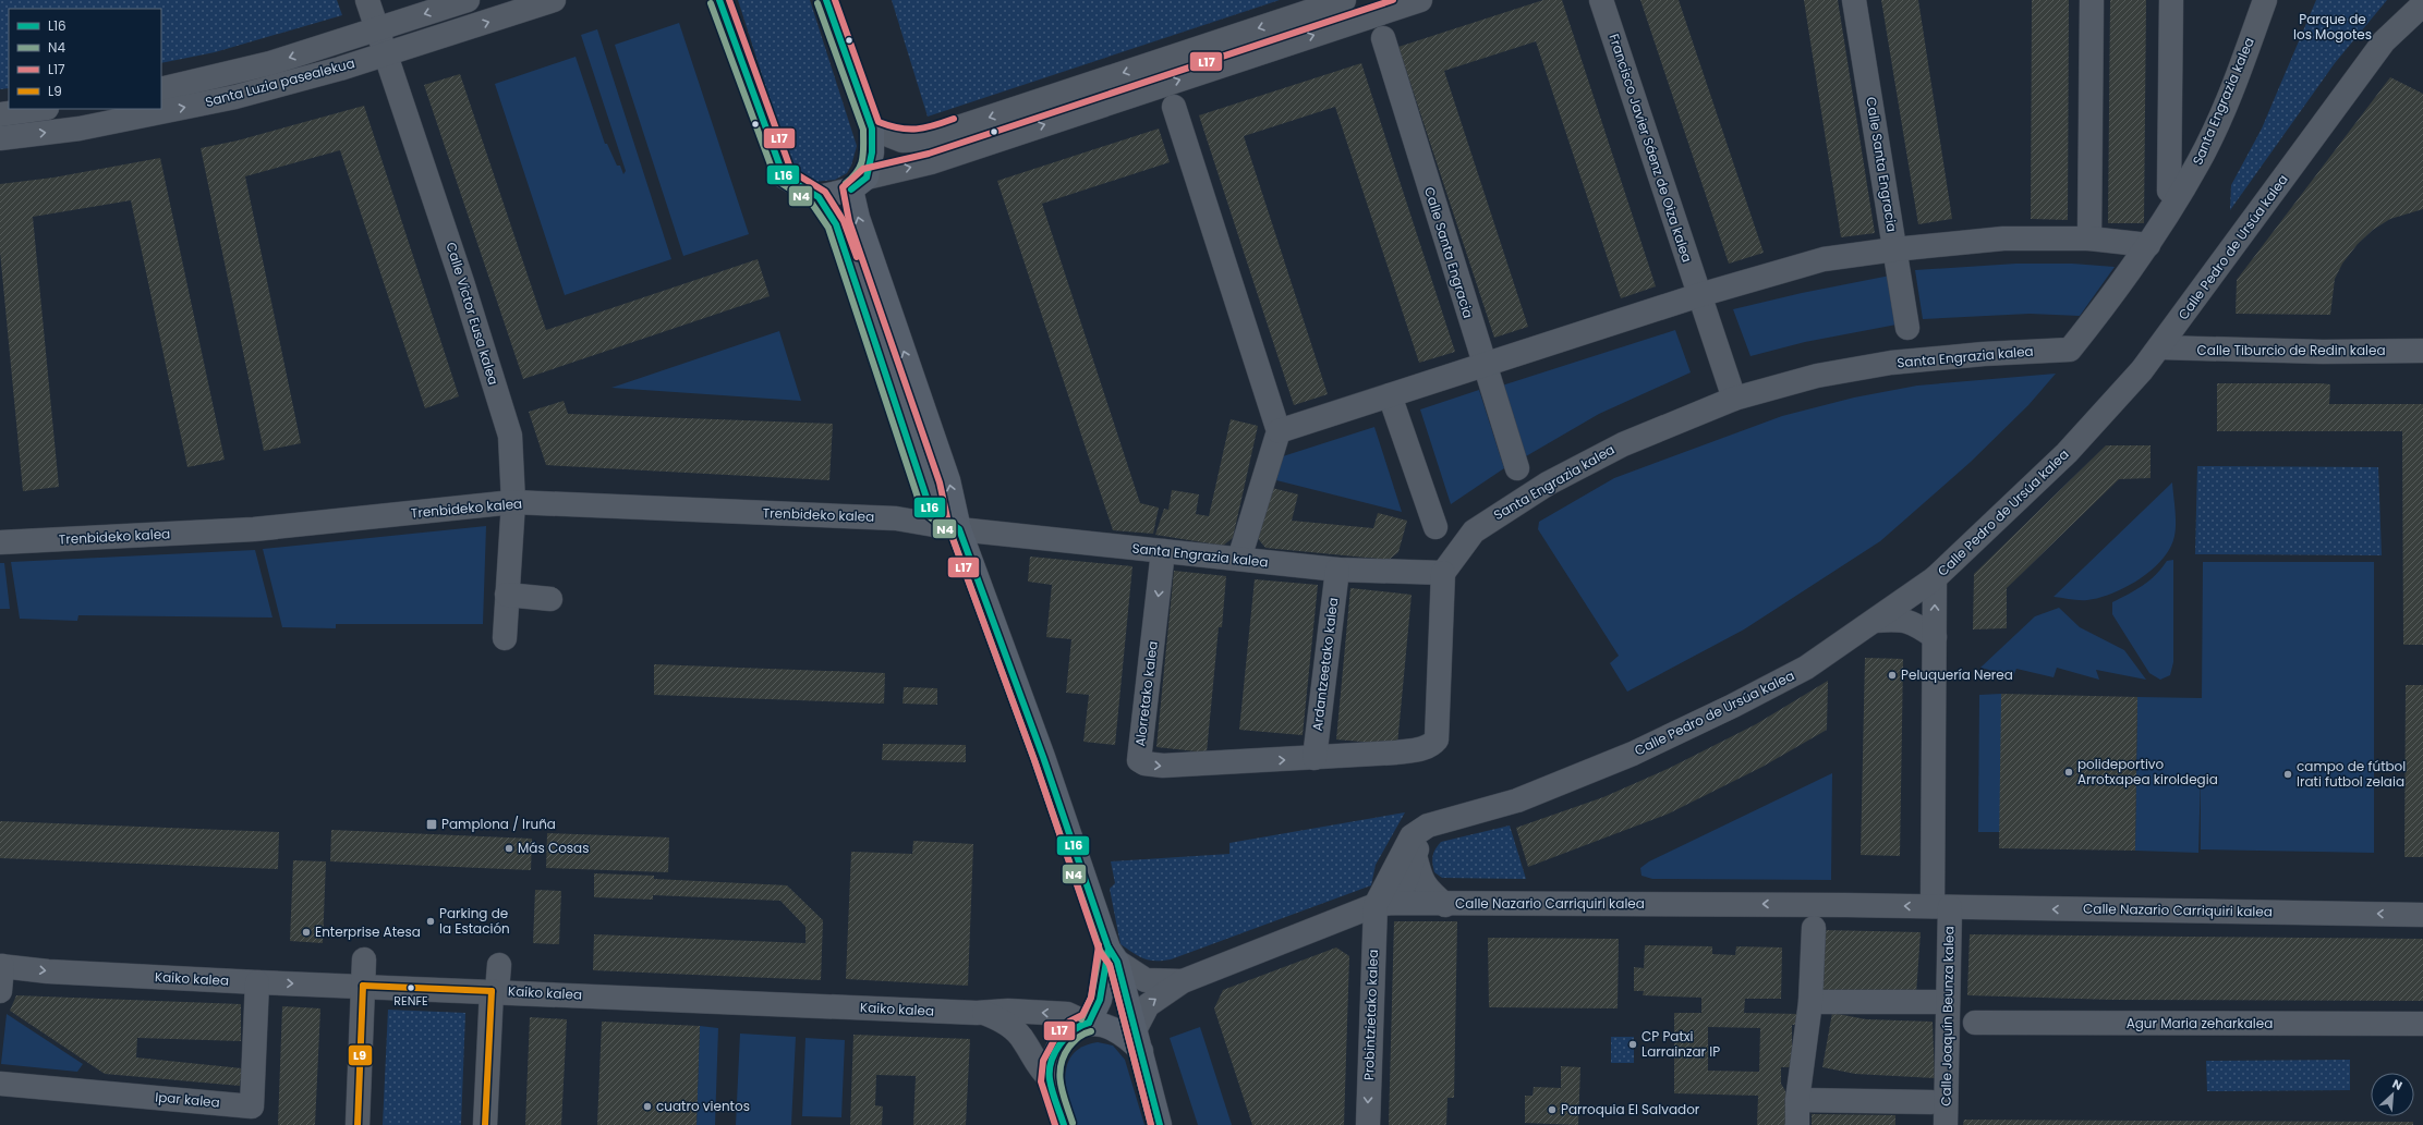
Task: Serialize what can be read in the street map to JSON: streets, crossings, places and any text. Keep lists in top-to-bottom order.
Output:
{
  "streets": {
    "street": [
      "Santa Luzia pasealekua",
      "Santa Engrazia kalea",
      "Francisco Javier Sáenz de Oiza kalea",
      "Calle Santa Engracia",
      "Calle Pedro de Ursúa kalea",
      "Calle Victor Eusa kalea",
      "Calle Tiburcio de Redin kalea",
      "Trenbideko kalea",
      "Ardantzeetako kalea",
      "Alorretako kalea",
      "Calle Nazario Carriquiri kalea",
      "Kaiko kalea",
      "Probintzietako kalea",
      "Calle Joaquín Beunza kalea",
      "Agur Maria zeharkalea",
      "Ipar kalea"
    ]
  },
  "crossings": [
    ["Santa Luzia pasealekua", "Calle Victor Eusa kalea"],
    ["Santa Engrazia kalea", "Trenbideko kalea"],
    ["Santa Engrazia kalea", "Ardantzeetako kalea"],
    ["Santa Engrazia kalea", "Alorretako kalea"],
    ["Calle Pedro de Ursúa kalea", "Calle Tiburcio de Redin kalea"],
    ["Calle Pedro de Ursúa kalea", "Calle Nazario Carriquiri kalea"],
    ["Calle Pedro de Ursúa kalea", "Probintzietako kalea"],
    ["Calle Victor Eusa kalea", "Trenbideko kalea"],
    ["Ardantzeetako kalea", "Alorretako kalea"],
    ["Calle Nazario Carriquiri kalea", "Probintzietako kalea"],
    ["Calle Nazario Carriquiri kalea", "Calle Joaquín Beunza kalea"],
    ["Kaiko kalea", "Ipar kalea"]
  ],
  "one_way": ["Probintzietako kalea"],
  "parks": ["Parque de los Mogotes"],
  "places": {
    "other": [
      "Peluquería Nerea",
      "polideportivo Arrotxapea kiroldegia",
      "campo de fútbol Irati futbol zelaia",
      "Más Cosas",
      "Parking de la Estación",
      "Enterprise Atesa",
      "RENFE",
      "CP Patxi Larrainzar IP",
      "cuatro vientos",
      "Parroquia El Salvador"
    ],
    "transit": ["Pamplona / Iruña"]
  },
  "lines": [
    "transit line L16",
    "transit line L17",
    "transit line N4",
    "transit line L9"
  ],
  "legend": [
    "L16",
    "N4",
    "L17",
    "L9"
  ],
  "north": "top right"
}
